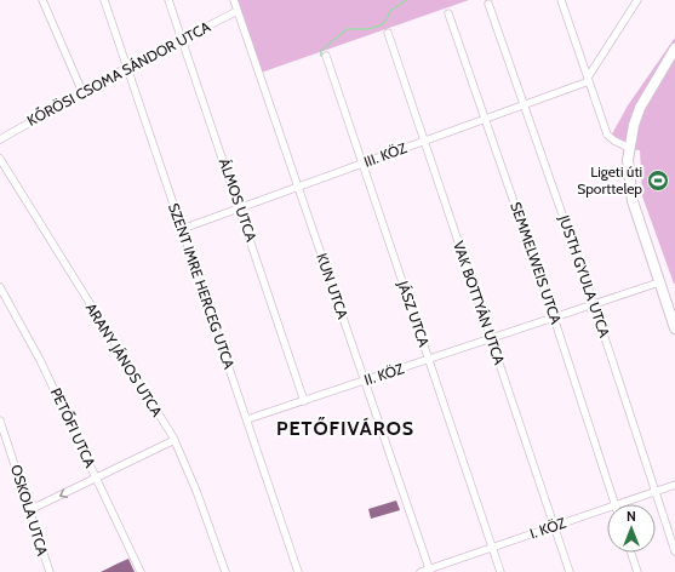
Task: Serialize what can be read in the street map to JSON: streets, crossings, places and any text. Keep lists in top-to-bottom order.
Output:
{
  "streets": {
    "street": [
      "KŐRÖSI CSOMA SÁNDOR UTCA",
      "III. KÖZ",
      "ÁLMOS UTCA",
      "SEMMELWEIS UTCA",
      "JUSTH GYULA UTCA",
      "SZENT IMRE HERCEG UTCA",
      "KUN UTCA",
      "VAK BOTTYÁN UTCA",
      "JÁSZ UTCA",
      "ARANY JÁNOS UTCA",
      "II. KÖZ",
      "PETŐFI UTCA",
      "OSKOLA UTCA",
      "I. KÖZ"
    ]
  },
  "crossings": [
    ["KŐRÖSI CSOMA SÁNDOR UTCA", "ÁLMOS UTCA"],
    ["KŐRÖSI CSOMA SÁNDOR UTCA", "SZENT IMRE HERCEG UTCA"],
    ["KŐRÖSI CSOMA SÁNDOR UTCA", "KUN UTCA"],
    ["III. KÖZ", "ÁLMOS UTCA"],
    ["III. KÖZ", "SEMMELWEIS UTCA"],
    ["III. KÖZ", "JUSTH GYULA UTCA"],
    ["III. KÖZ", "SZENT IMRE HERCEG UTCA"],
    ["III. KÖZ", "KUN UTCA"],
    ["III. KÖZ", "VAK BOTTYÁN UTCA"],
    ["III. KÖZ", "JÁSZ UTCA"],
    ["ÁLMOS UTCA", "II. KÖZ"],
    ["SEMMELWEIS UTCA", "II. KÖZ"],
    ["JUSTH GYULA UTCA", "II. KÖZ"],
    ["JUSTH GYULA UTCA", "I. KÖZ"],
    ["SZENT IMRE HERCEG UTCA", "II. KÖZ"],
    ["KUN UTCA", "II. KÖZ"],
    ["KUN UTCA", "I. KÖZ"],
    ["VAK BOTTYÁN UTCA", "II. KÖZ"],
    ["VAK BOTTYÁN UTCA", "I. KÖZ"],
    ["JÁSZ UTCA", "II. KÖZ"],
    ["JÁSZ UTCA", "I. KÖZ"]
  ],
  "districts": ["PETŐFIVÁROS"],
  "places": {
    "sports": ["Ligeti úti Sporttelep"]
  },
  "north": "top"
}
